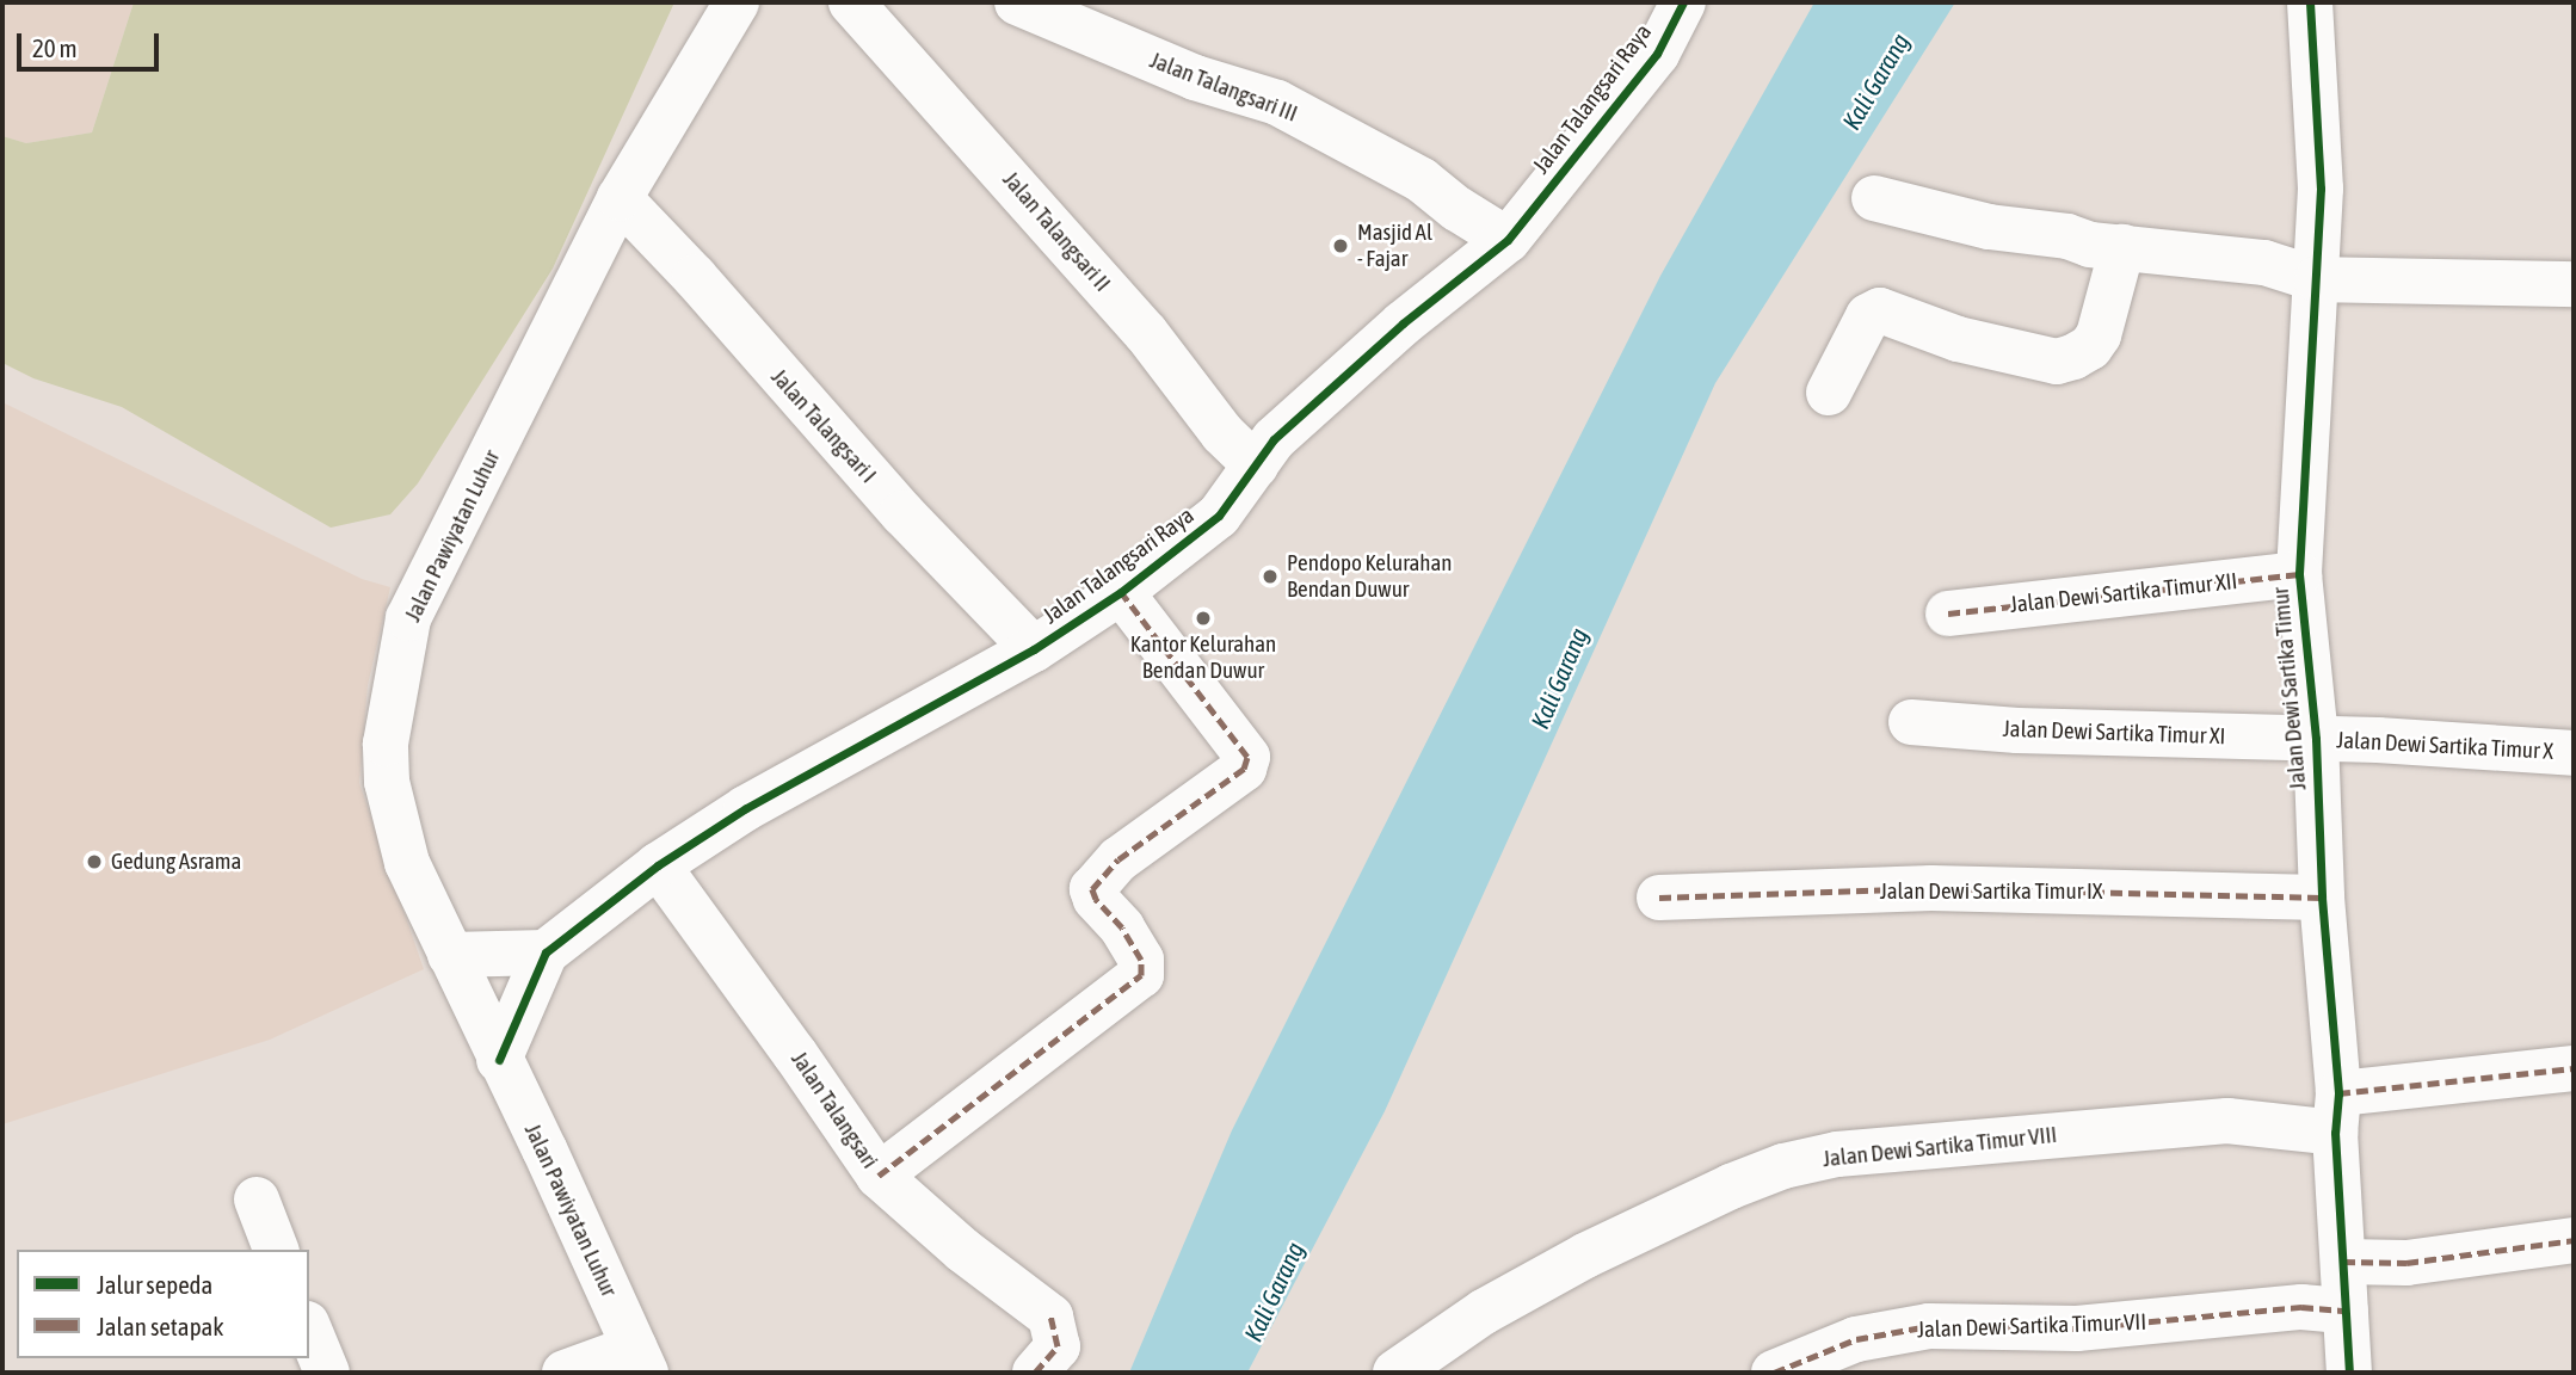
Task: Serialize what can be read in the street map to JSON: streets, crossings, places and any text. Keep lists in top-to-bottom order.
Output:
{
  "streets": {
    "street": [
      "Jalan Talangsari III",
      "Jalan Talangsari Raya",
      "Jalan Talangsari II",
      "Jalan Talangsari I",
      "Jalan Pawiyatan Luhur",
      "Jalan Dewi Sartika Timur XII",
      "Jalan Dewi Sartika Timur",
      "Jalan Dewi Sartika Timur XI",
      "Jalan Dewi Sartika Timur X",
      "Jalan Dewi Sartika Timur IX",
      "Jalan Talangsari",
      "Jalan Dewi Sartika Timur VIII",
      "Jalan Dewi Sartika Timur VII"
    ]
  },
  "crossings": [
    ["Jalan Talangsari III", "Jalan Talangsari Raya"],
    ["Jalan Talangsari Raya", "Jalan Talangsari II"],
    ["Jalan Talangsari Raya", "Jalan Talangsari I"],
    ["Jalan Talangsari Raya", "Jalan Pawiyatan Luhur"],
    ["Jalan Talangsari Raya", "Jalan Talangsari"],
    ["Jalan Talangsari I", "Jalan Pawiyatan Luhur"],
    ["Jalan Dewi Sartika Timur XII", "Jalan Dewi Sartika Timur"],
    ["Jalan Dewi Sartika Timur", "Jalan Dewi Sartika Timur XI"],
    ["Jalan Dewi Sartika Timur", "Jalan Dewi Sartika Timur X"],
    ["Jalan Dewi Sartika Timur", "Jalan Dewi Sartika Timur IX"],
    ["Jalan Dewi Sartika Timur", "Jalan Dewi Sartika Timur VIII"],
    ["Jalan Dewi Sartika Timur", "Jalan Dewi Sartika Timur VII"],
    ["Jalan Dewi Sartika Timur XI", "Jalan Dewi Sartika Timur X"]
  ],
  "water": ["Kali Garang"],
  "places": [
    "Masjid Al - Fajar",
    "Pendopo Kelurahan Bendan Duwur",
    "Kantor Kelurahan Bendan Duwur",
    "Gedung Asrama"
  ],
  "legend": ["Jalur sepeda", "Jalan setapak"],
  "scale_bar": "20 m"
}
